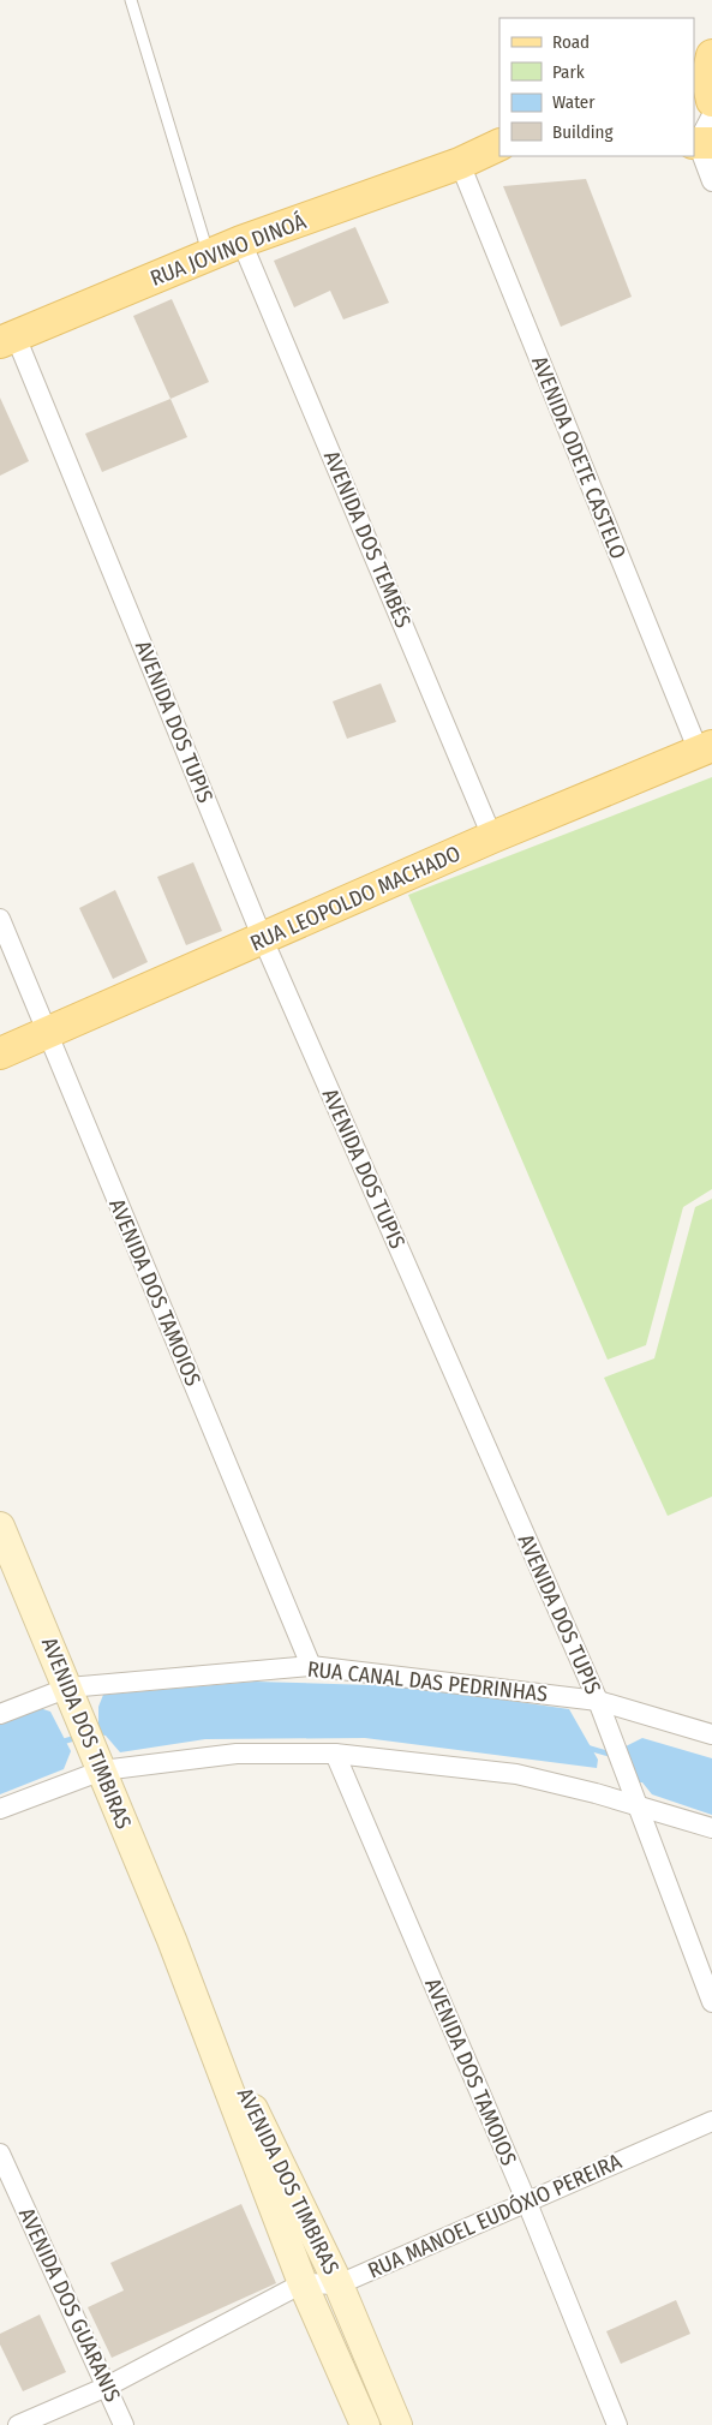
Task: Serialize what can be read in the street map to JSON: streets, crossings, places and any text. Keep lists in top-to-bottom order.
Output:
{
  "streets": {
    "main road": ["RUA JOVINO DINOÁ", "RUA LEOPOLDO MACHADO"],
    "street": [
      "AVENIDA ODETE CASTELO",
      "AVENIDA DOS TEMBÉS",
      "AVENIDA DOS TUPIS",
      "AVENIDA DOS TAMOIOS",
      "RUA CANAL DAS PEDRINHAS",
      "AVENIDA DOS TIMBIRAS",
      "RUA MANOEL EUDÓXIO PEREIRA",
      "AVENIDA DOS GUARANIS"
    ]
  },
  "crossings": [
    ["RUA JOVINO DINOÁ", "AVENIDA ODETE CASTELO"],
    ["RUA JOVINO DINOÁ", "AVENIDA DOS TEMBÉS"],
    ["RUA JOVINO DINOÁ", "AVENIDA DOS TUPIS"],
    ["AVENIDA ODETE CASTELO", "RUA LEOPOLDO MACHADO"],
    ["AVENIDA DOS TEMBÉS", "RUA LEOPOLDO MACHADO"],
    ["AVENIDA DOS TUPIS", "RUA LEOPOLDO MACHADO"],
    ["AVENIDA DOS TUPIS", "RUA CANAL DAS PEDRINHAS"],
    ["RUA LEOPOLDO MACHADO", "AVENIDA DOS TAMOIOS"],
    ["AVENIDA DOS TAMOIOS", "RUA CANAL DAS PEDRINHAS"],
    ["AVENIDA DOS TAMOIOS", "RUA MANOEL EUDÓXIO PEREIRA"],
    ["RUA CANAL DAS PEDRINHAS", "AVENIDA DOS TIMBIRAS"],
    ["AVENIDA DOS TIMBIRAS", "RUA MANOEL EUDÓXIO PEREIRA"],
    ["RUA MANOEL EUDÓXIO PEREIRA", "AVENIDA DOS GUARANIS"]
  ],
  "legend": [
    "Road",
    "Park",
    "Water",
    "Building"
  ]
}
